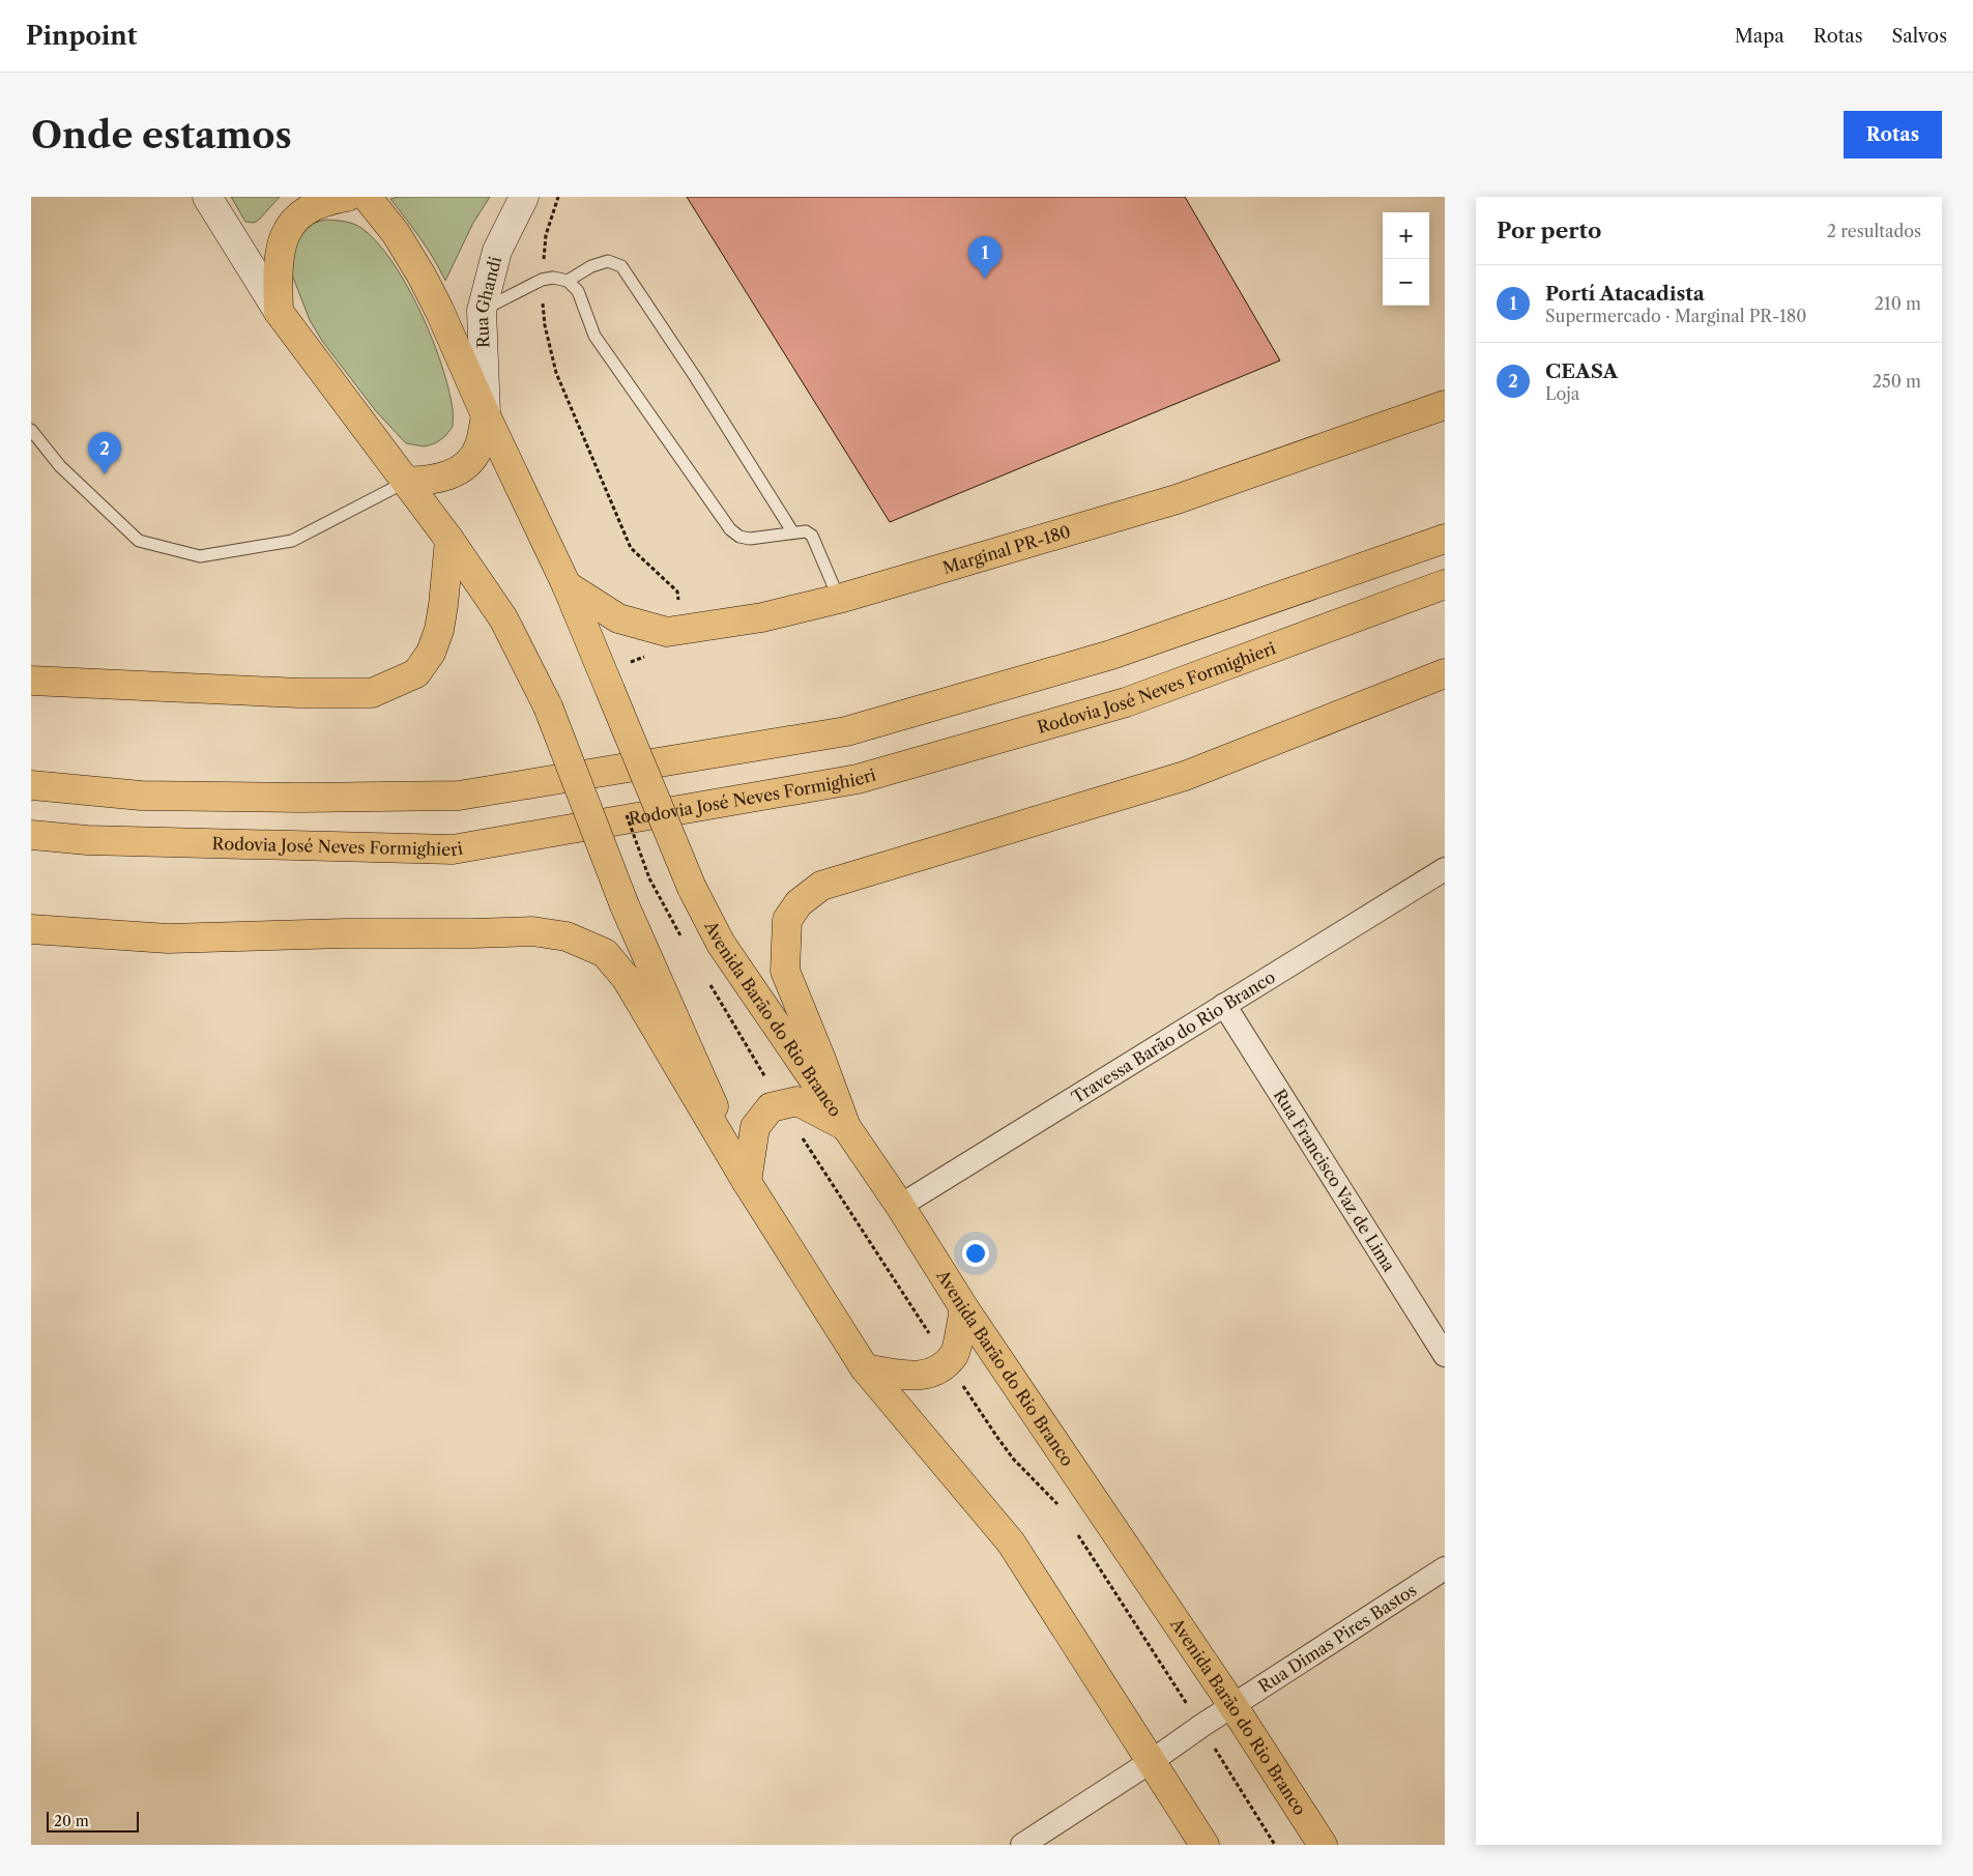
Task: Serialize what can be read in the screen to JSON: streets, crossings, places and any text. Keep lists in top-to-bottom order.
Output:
{
  "streets": {
    "main road": ["Marginal PR-180", "Rodovia José Neves Formighieri", "Avenida Barão do Rio Branco"],
    "street": [
      "Rua Ghandi",
      "Travessa Barão do Rio Branco",
      "Rua Francisco Vaz de Lima",
      "Rua Dimas Pires Bastos"
    ]
  },
  "crossings": [
    ["Rua Ghandi", "Avenida Barão do Rio Branco"],
    ["Marginal PR-180", "Avenida Barão do Rio Branco"],
    ["Avenida Barão do Rio Branco", "Travessa Barão do Rio Branco"],
    ["Avenida Barão do Rio Branco", "Rua Dimas Pires Bastos"],
    ["Travessa Barão do Rio Branco", "Rua Francisco Vaz de Lima"]
  ],
  "scale_bar": "20 m",
  "page": {
    "header": "Pinpoint",
    "nav": ["Mapa", "Rotas", "Salvos"],
    "buttons": "Rotas",
    "title": "Onde estamos",
    "heading": ["Por perto", "2 resultados"],
    "map_buttons": ["+", "−"],
    "pins": ["1", "2"],
    "list": [
      {
        "mark": "1",
        "name": "Portí Atacadista",
        "note": "Supermercado · Marginal PR-180",
        "value": "210 m"
      },
      {
        "mark": "2",
        "name": "CEASA",
        "note": "Loja",
        "value": "250 m"
      }
    ],
    "scale": "20 m"
  }
}
